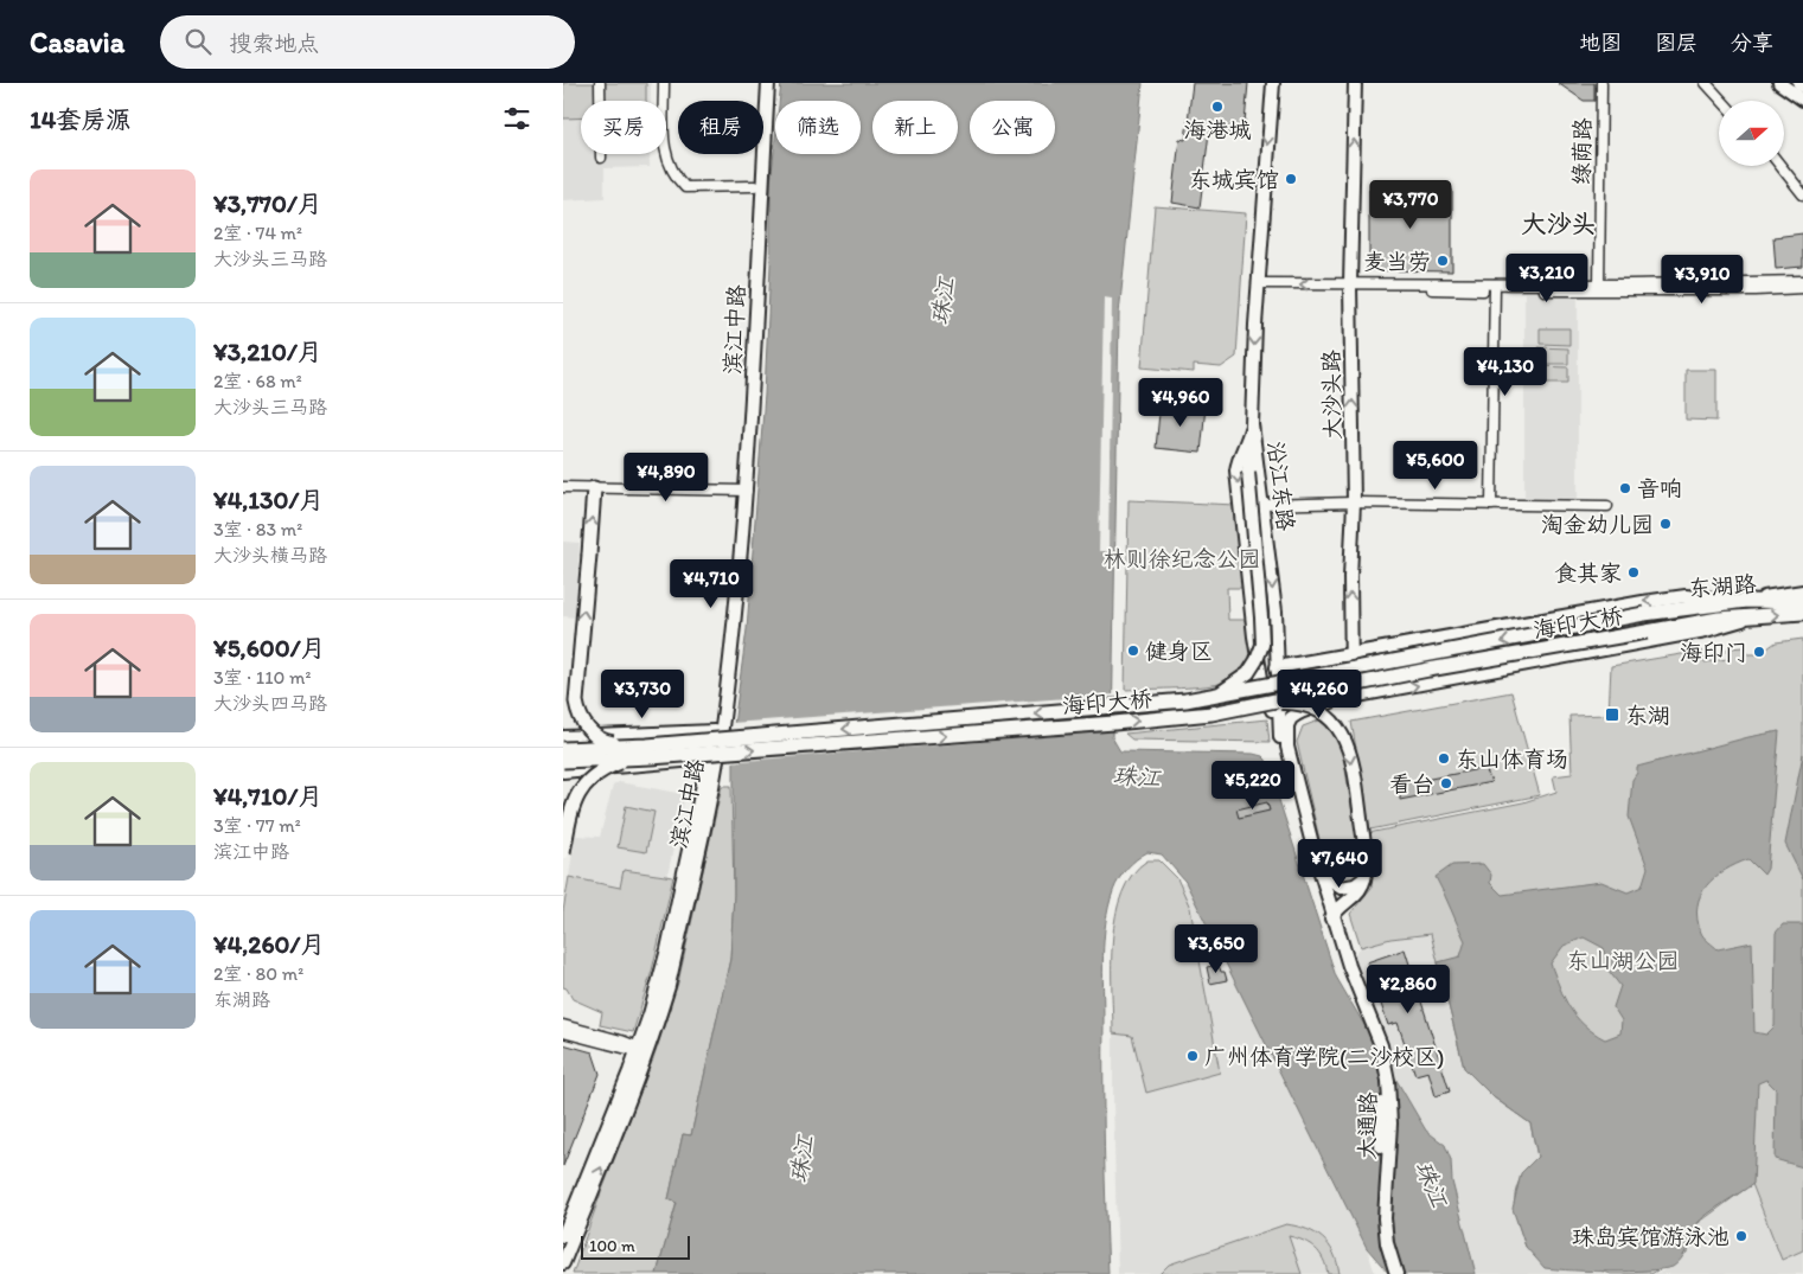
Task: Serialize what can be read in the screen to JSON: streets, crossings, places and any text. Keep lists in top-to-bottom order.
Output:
{
  "streets": {
    "highway": ["东湖路", "海印大桥"],
    "main road": [
      "滨江中路",
      "大沙头路",
      "沿江东路",
      "大通路"
    ],
    "street": ["绿荫路"]
  },
  "crossings": [
    ["沿江东路", "大通路"],
    ["东湖路", "海印大桥"]
  ],
  "one_way": ["大沙头路"],
  "districts": ["大沙头"],
  "water": ["珠江"],
  "parks": ["林则徐纪念公园", "东山湖公园"],
  "places": {
    "other": [
      "海港城",
      "东城宾馆",
      "麦当劳",
      "音响",
      "淘金幼儿园",
      "食其家",
      "健身区",
      "海印门",
      "东山体育场",
      "看台",
      "广州体育学院(二沙校区)",
      "珠岛宾馆游泳池"
    ],
    "transit": ["东湖"]
  },
  "scale_bar": "100 m",
  "north": "right",
  "page": {
    "header": "Casavia",
    "search": "搜索地点",
    "nav": ["地图", "图层", "分享"],
    "heading": "14套房源",
    "chip": [
      "买房",
      "租房",
      "筛选",
      "新上",
      "公寓"
    ],
    "list": [
      {
        "name": "¥3,770/月",
        "note": "2室 · 74 m² · 大沙头三马路"
      },
      {
        "name": "¥3,210/月",
        "note": "2室 · 68 m² · 大沙头三马路"
      },
      {
        "name": "¥4,130/月",
        "note": "3室 · 83 m² · 大沙头横马路"
      },
      {
        "name": "¥5,600/月",
        "note": "3室 · 110 m² · 大沙头四马路"
      },
      {
        "name": "¥4,710/月",
        "note": "3室 · 77 m² · 滨江中路"
      },
      {
        "name": "¥4,260/月",
        "note": "2室 · 80 m² · 东湖路"
      }
    ],
    "price": [
      "¥3,770",
      "¥3,210",
      "¥3,910",
      "¥4,130",
      "¥4,960",
      "¥5,600",
      "¥4,890",
      "¥4,710",
      "¥3,730",
      "¥4,260",
      "¥5,220",
      "¥7,640",
      "¥3,650",
      "¥2,860"
    ],
    "scale": "100 m"
  }
}
